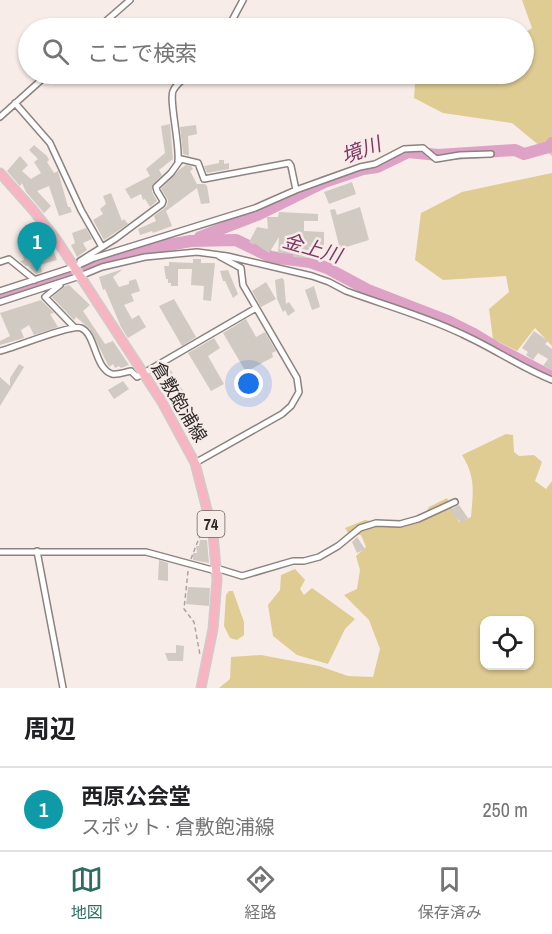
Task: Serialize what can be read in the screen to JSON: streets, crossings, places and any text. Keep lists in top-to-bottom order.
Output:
{
  "streets": {
    "main road": ["倉敷飽浦線", "74"]
  },
  "water": ["境川", "金上川"],
  "page": {
    "search": "ここで検索",
    "pins": "1",
    "heading": "周辺",
    "list": [
      {
        "mark": "1",
        "name": "西原公会堂",
        "note": "スポット · 倉敷飽浦線",
        "value": "250 m"
      }
    ],
    "nav": ["地図", "経路", "保存済み"]
  }
}
